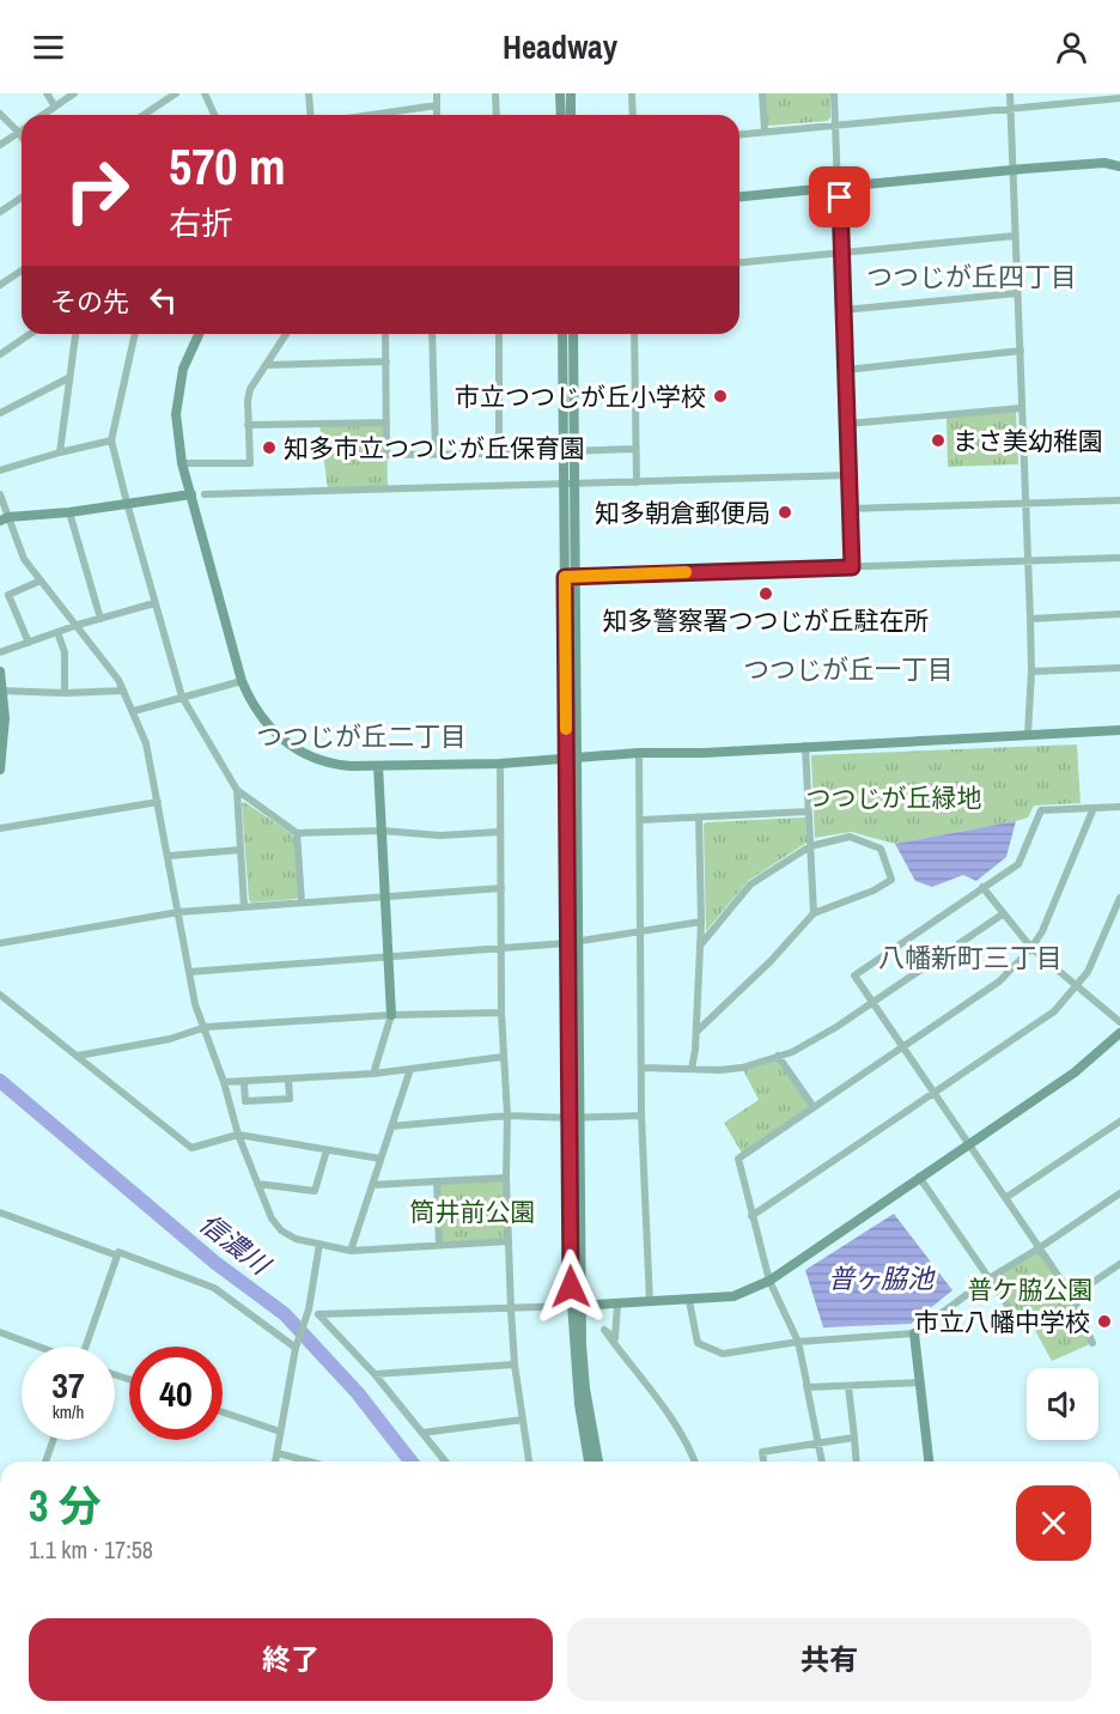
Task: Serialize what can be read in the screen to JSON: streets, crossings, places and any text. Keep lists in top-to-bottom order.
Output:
{
  "districts": [
    "つつじが丘四丁目",
    "つつじが丘一丁目",
    "つつじが丘二丁目",
    "八幡新町三丁目"
  ],
  "water": ["信濃川", "普ヶ脇池"],
  "parks": ["つつじが丘緑地", "筒井前公園", "普ケ脇公園"],
  "places": [
    "市立つつじが丘小学校",
    "まさ美幼稚園",
    "知多市立つつじが丘保育園",
    "知多朝倉郵便局",
    "知多警察署つつじが丘駐在所",
    "市立八幡中学校"
  ],
  "page": {
    "header": "Headway",
    "turn": ["570 m", "右折"],
    "then": "その先",
    "speed": "37 km/h",
    "limit": "40",
    "heading": ["3 分", "1.1 km · 17:58"],
    "buttons": ["終了", "共有"]
  }
}
